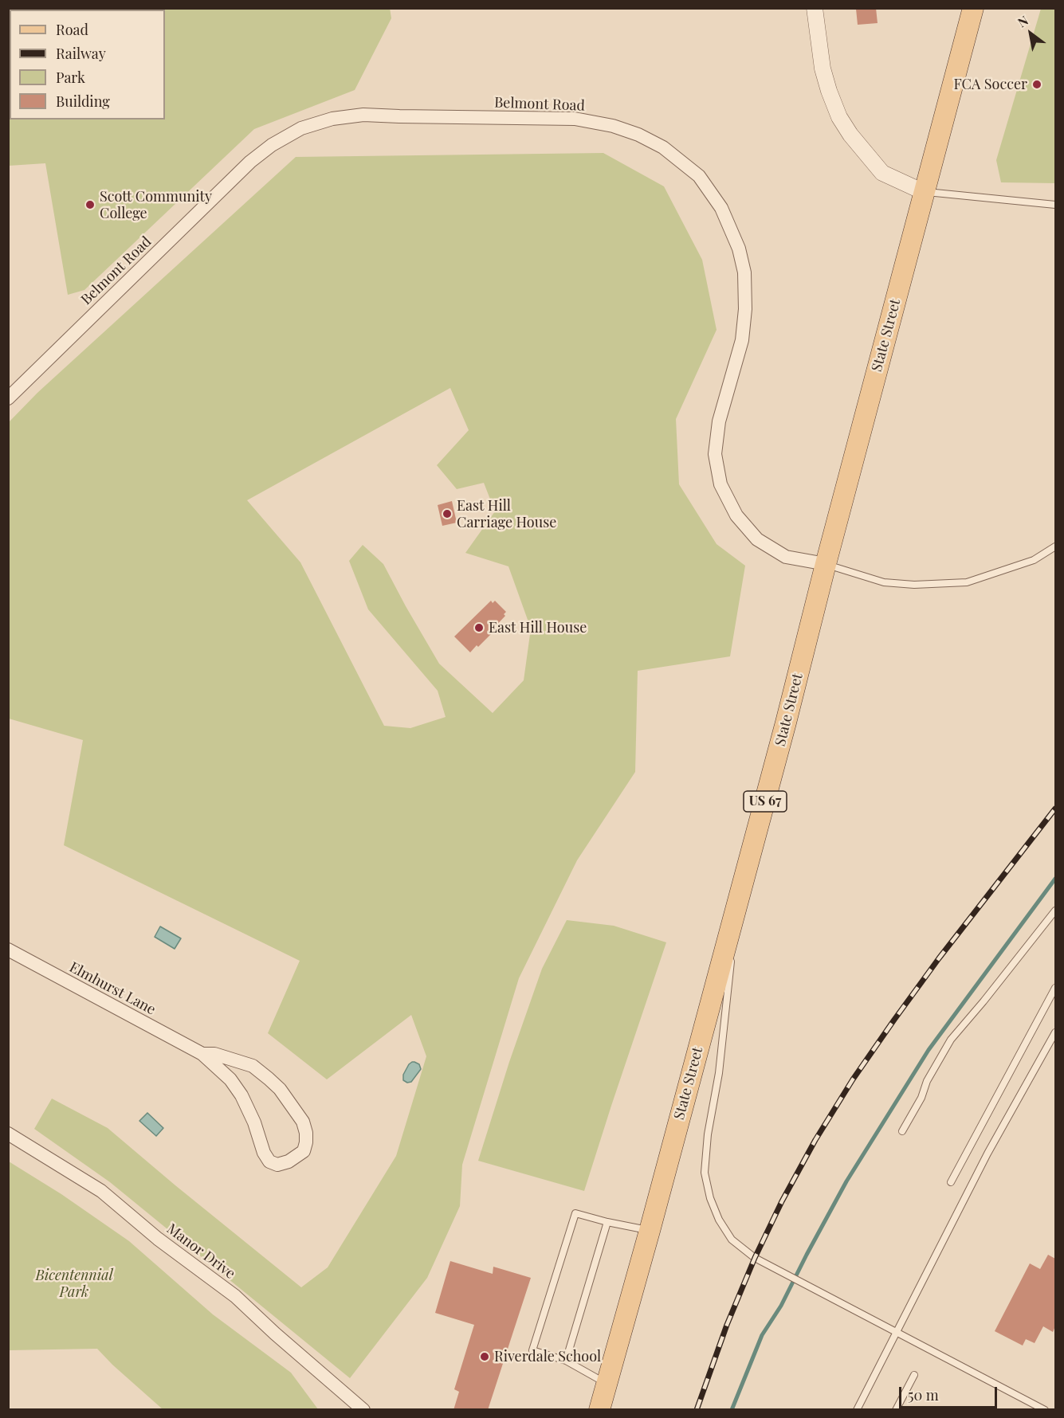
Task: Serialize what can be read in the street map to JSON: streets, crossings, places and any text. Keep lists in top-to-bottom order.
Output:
{
  "streets": {
    "main road": ["State Street", "US 67"],
    "street": ["Belmont Road", "Elmhurst Lane", "Manor Drive"]
  },
  "crossings": [
    ["Belmont Road", "State Street"]
  ],
  "parks": ["Bicentennial Park"],
  "places": [
    "FCA Soccer",
    "Scott Community College",
    "East Hill Carriage House",
    "East Hill House",
    "Riverdale School"
  ],
  "legend": [
    "Road",
    "Railway",
    "Park",
    "Building"
  ],
  "scale_bar": "50 m",
  "north": "top left"
}
